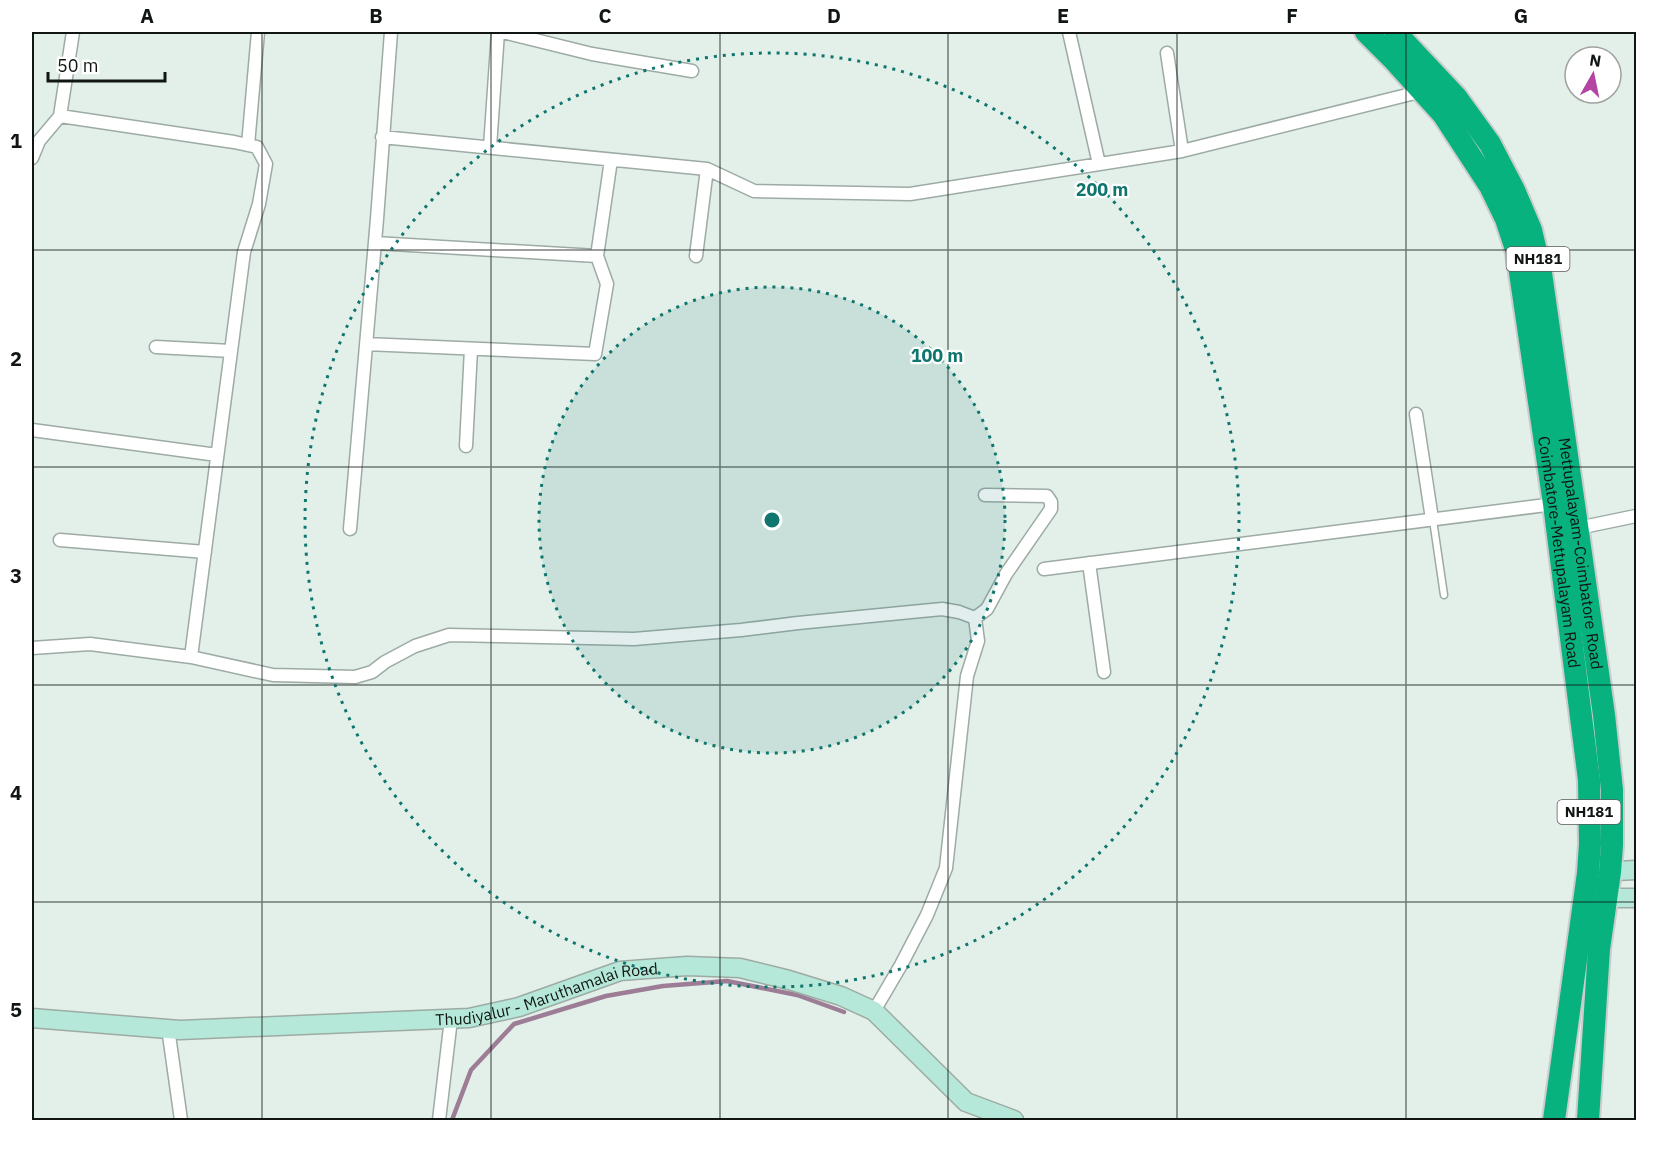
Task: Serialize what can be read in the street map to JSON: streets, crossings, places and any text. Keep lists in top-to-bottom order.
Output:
{
  "streets": {
    "highway": ["NH181", "Coimbatore-Mettupalayam Road", "Mettupalayam-Coimbatore Road"],
    "main road": ["Thudiyalur - Maruthamalai Road"]
  },
  "crossings": [
    ["NH181", "Mettupalayam-Coimbatore Road"],
    ["Coimbatore-Mettupalayam Road", "Mettupalayam-Coimbatore Road"]
  ],
  "scale_bar": "50 m",
  "north": "top",
  "grid": {
    "columns": [
      "A",
      "B",
      "C",
      "D",
      "E",
      "F",
      "G"
    ],
    "rows": [
      "1",
      "2",
      "3",
      "4",
      "5"
    ]
  },
  "rings": ["200 m", "100 m"]
}
